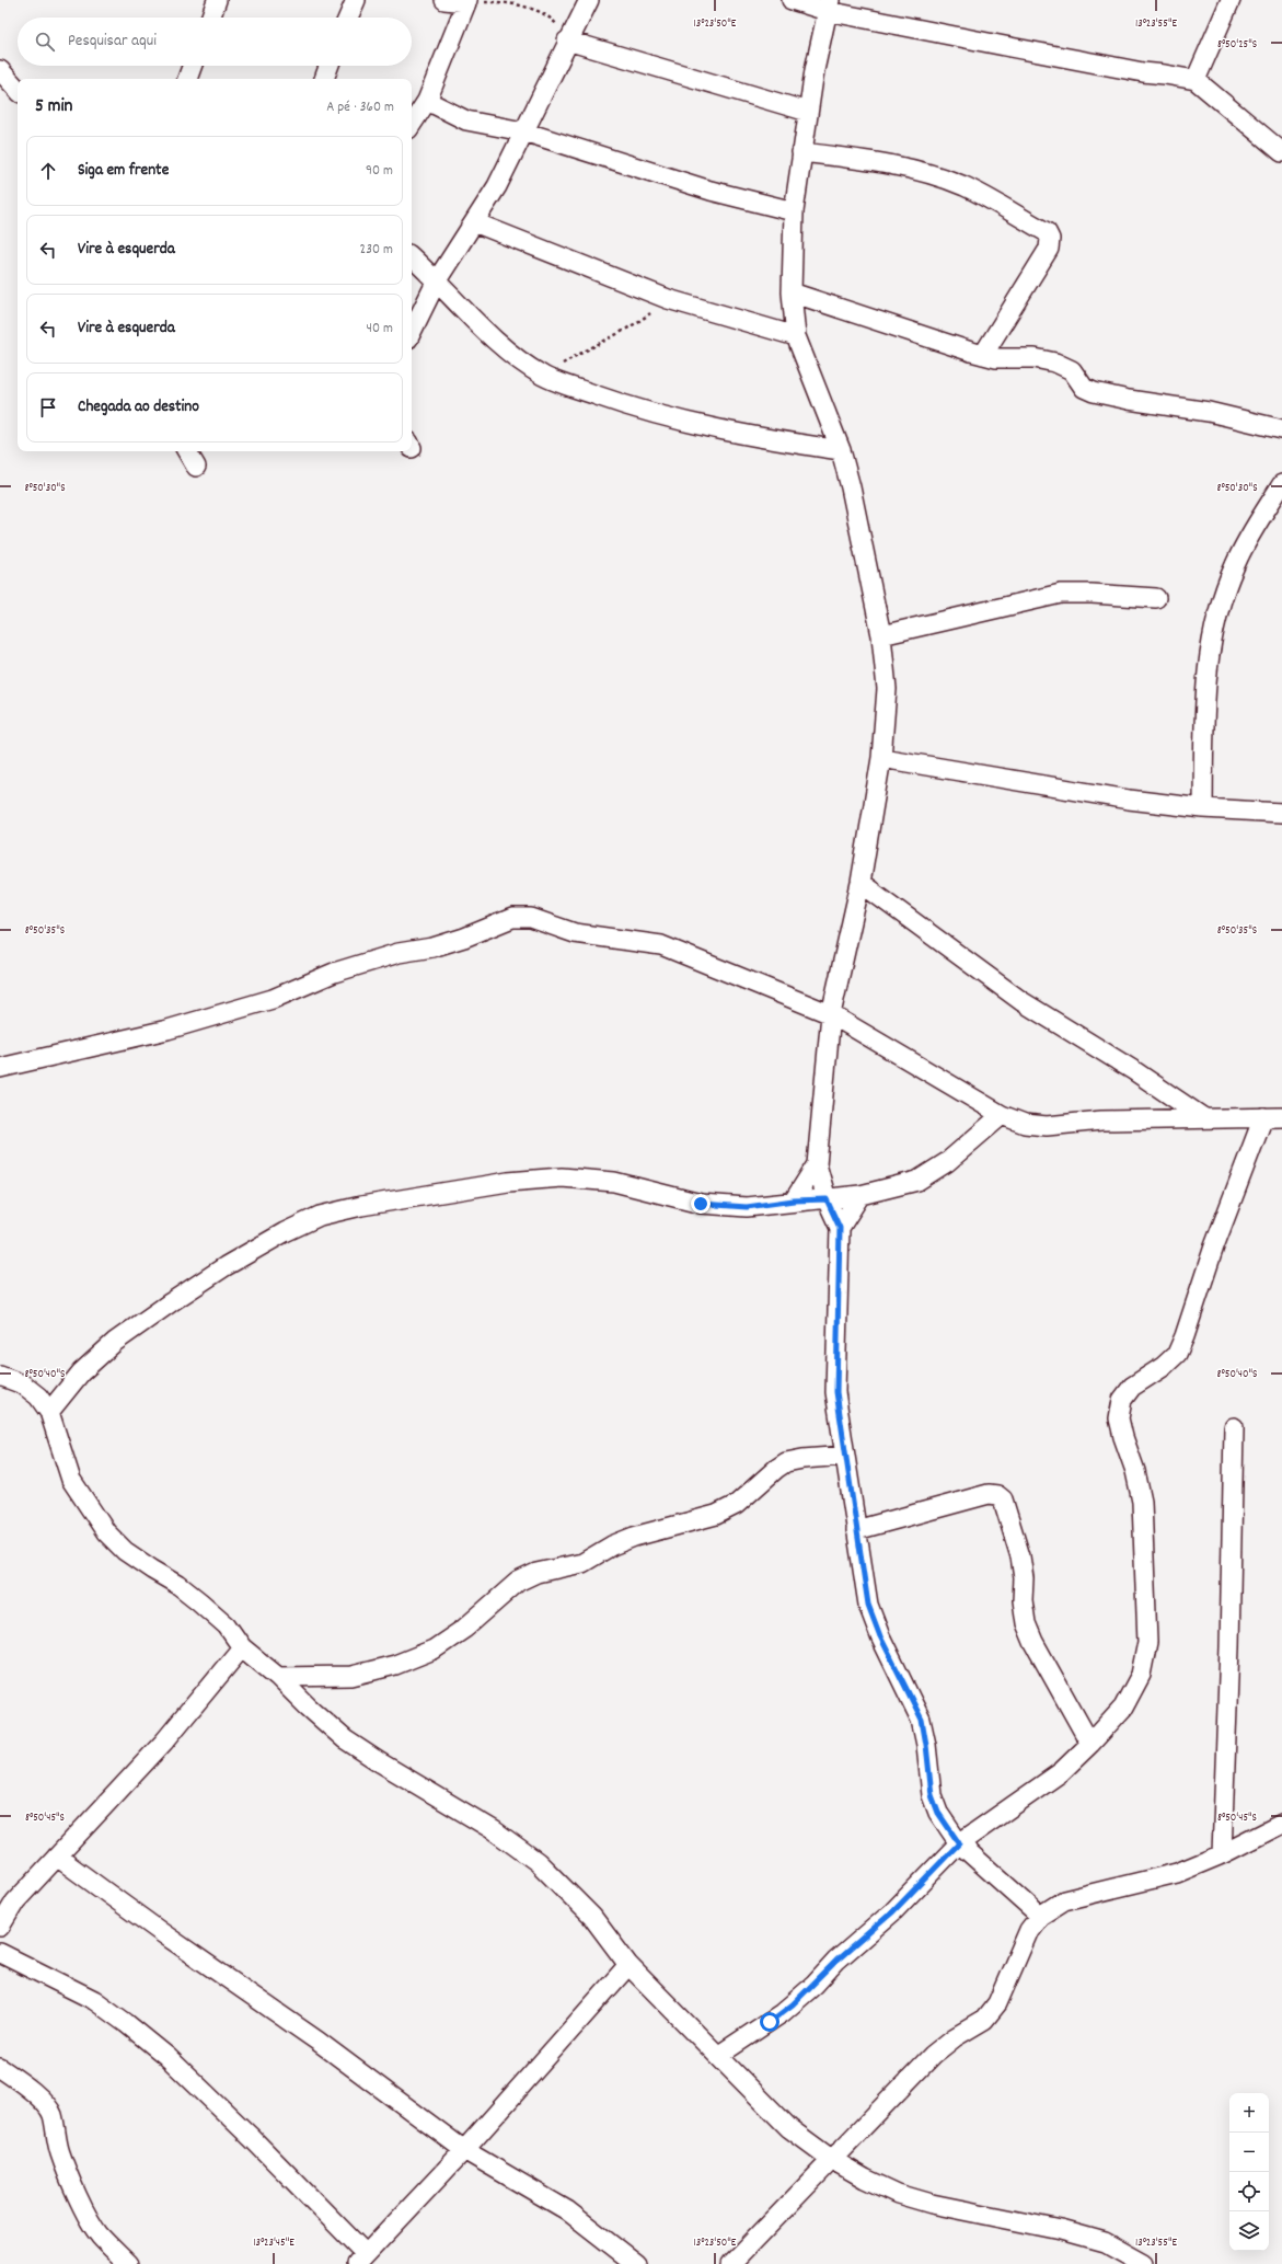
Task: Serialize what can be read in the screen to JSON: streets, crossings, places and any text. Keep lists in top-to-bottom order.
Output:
{
  "page": {
    "search": "Pesquisar aqui",
    "heading": ["5 min", "A pé · 360 m"],
    "list": [
      ["Siga em frente", "90 m"],
      ["Vire à esquerda", "230 m"],
      ["Vire à esquerda", "40 m"],
      "Chegada ao destino"
    ],
    "map_buttons": ["+", "−"]
  },
  "coordinates": [
    "13°23'50\"E",
    "13°23'55\"E",
    "8°50'25\"S",
    "8°50'30\"S",
    "8°50'35\"S",
    "8°50'40\"S",
    "8°50'45\"S",
    "13°23'45\"E"
  ]
}
